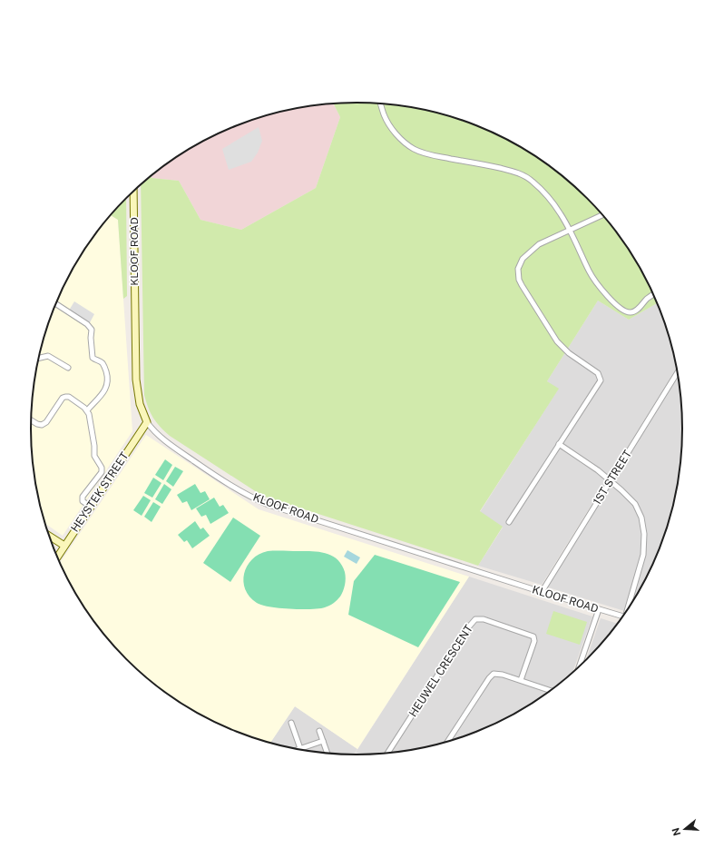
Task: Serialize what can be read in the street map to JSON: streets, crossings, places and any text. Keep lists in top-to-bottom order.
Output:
{
  "streets": {
    "street": [
      "KLOOF ROAD",
      "1ST STREET",
      "HEYSTEK STREET",
      "HEUWEL CRESCENT"
    ]
  },
  "crossings": [
    ["KLOOF ROAD", "1ST STREET"],
    ["KLOOF ROAD", "HEYSTEK STREET"]
  ],
  "north": "left"
}
